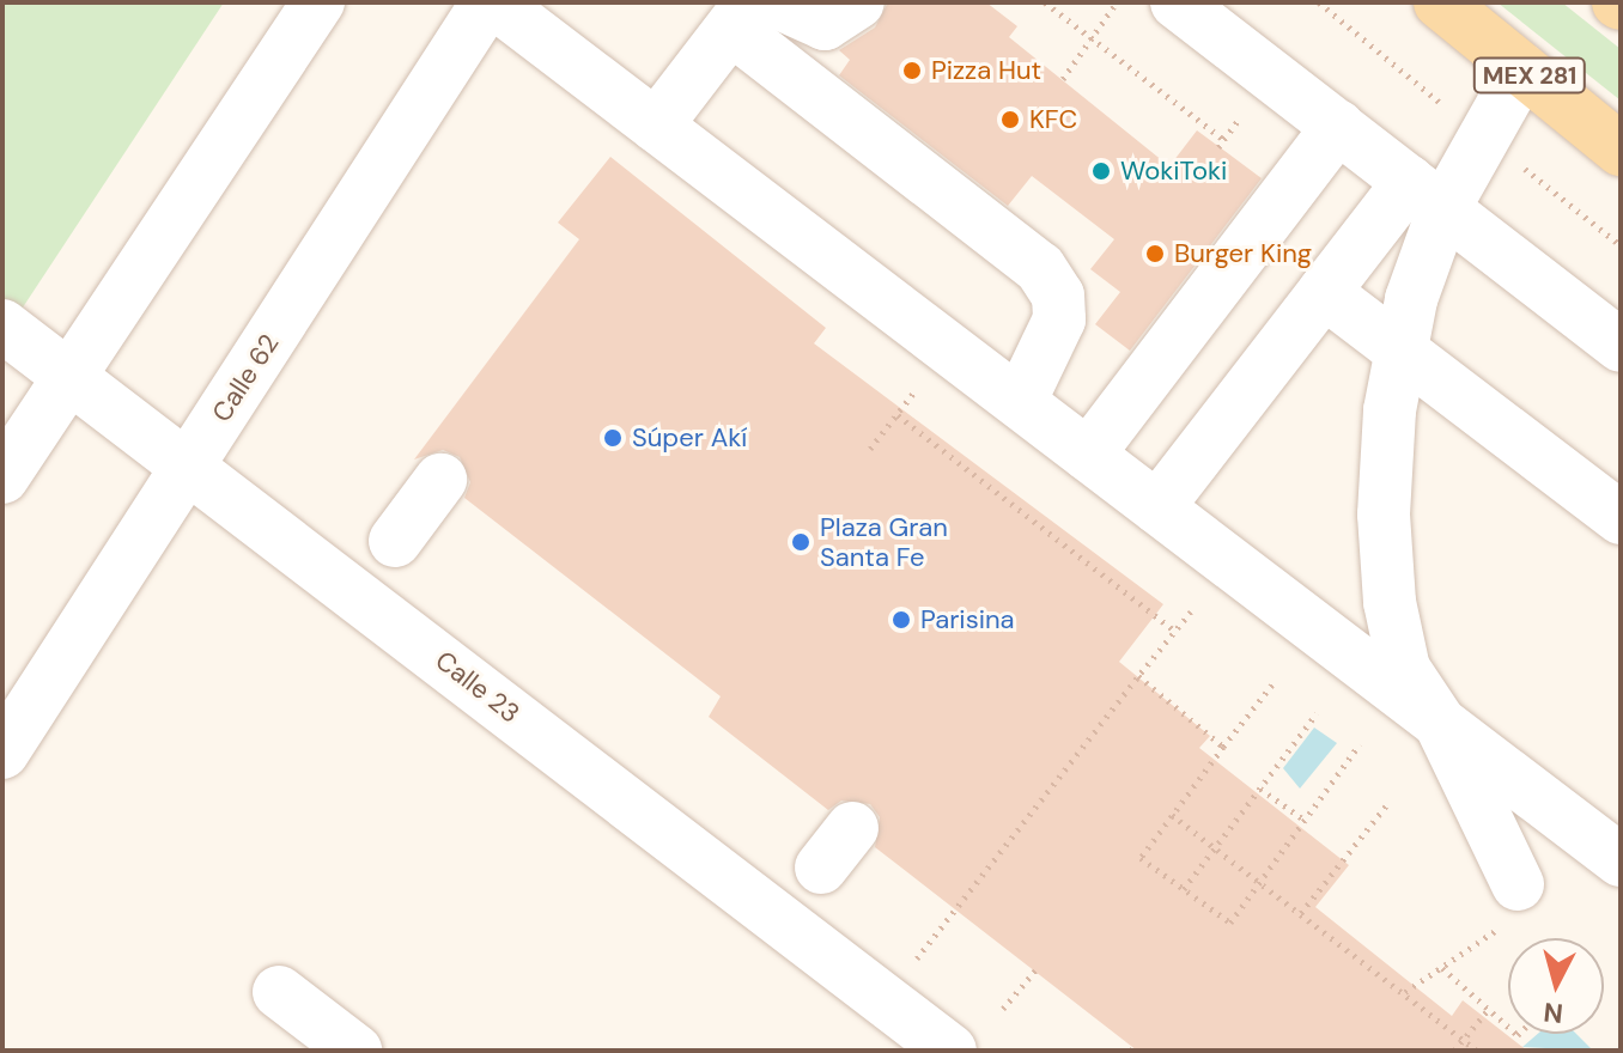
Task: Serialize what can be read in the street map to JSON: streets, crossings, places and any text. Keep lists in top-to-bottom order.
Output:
{
  "streets": {
    "main road": ["MEX 281"],
    "street": ["Calle 62", "Calle 23"]
  },
  "crossings": [
    ["Calle 62", "Calle 23"]
  ],
  "places": [
    "Pizza Hut",
    "KFC",
    "WokiToki",
    "Burger King",
    "Súper Akí",
    "Plaza Gran Santa Fe",
    "Parisina"
  ],
  "north": "bottom"
}
